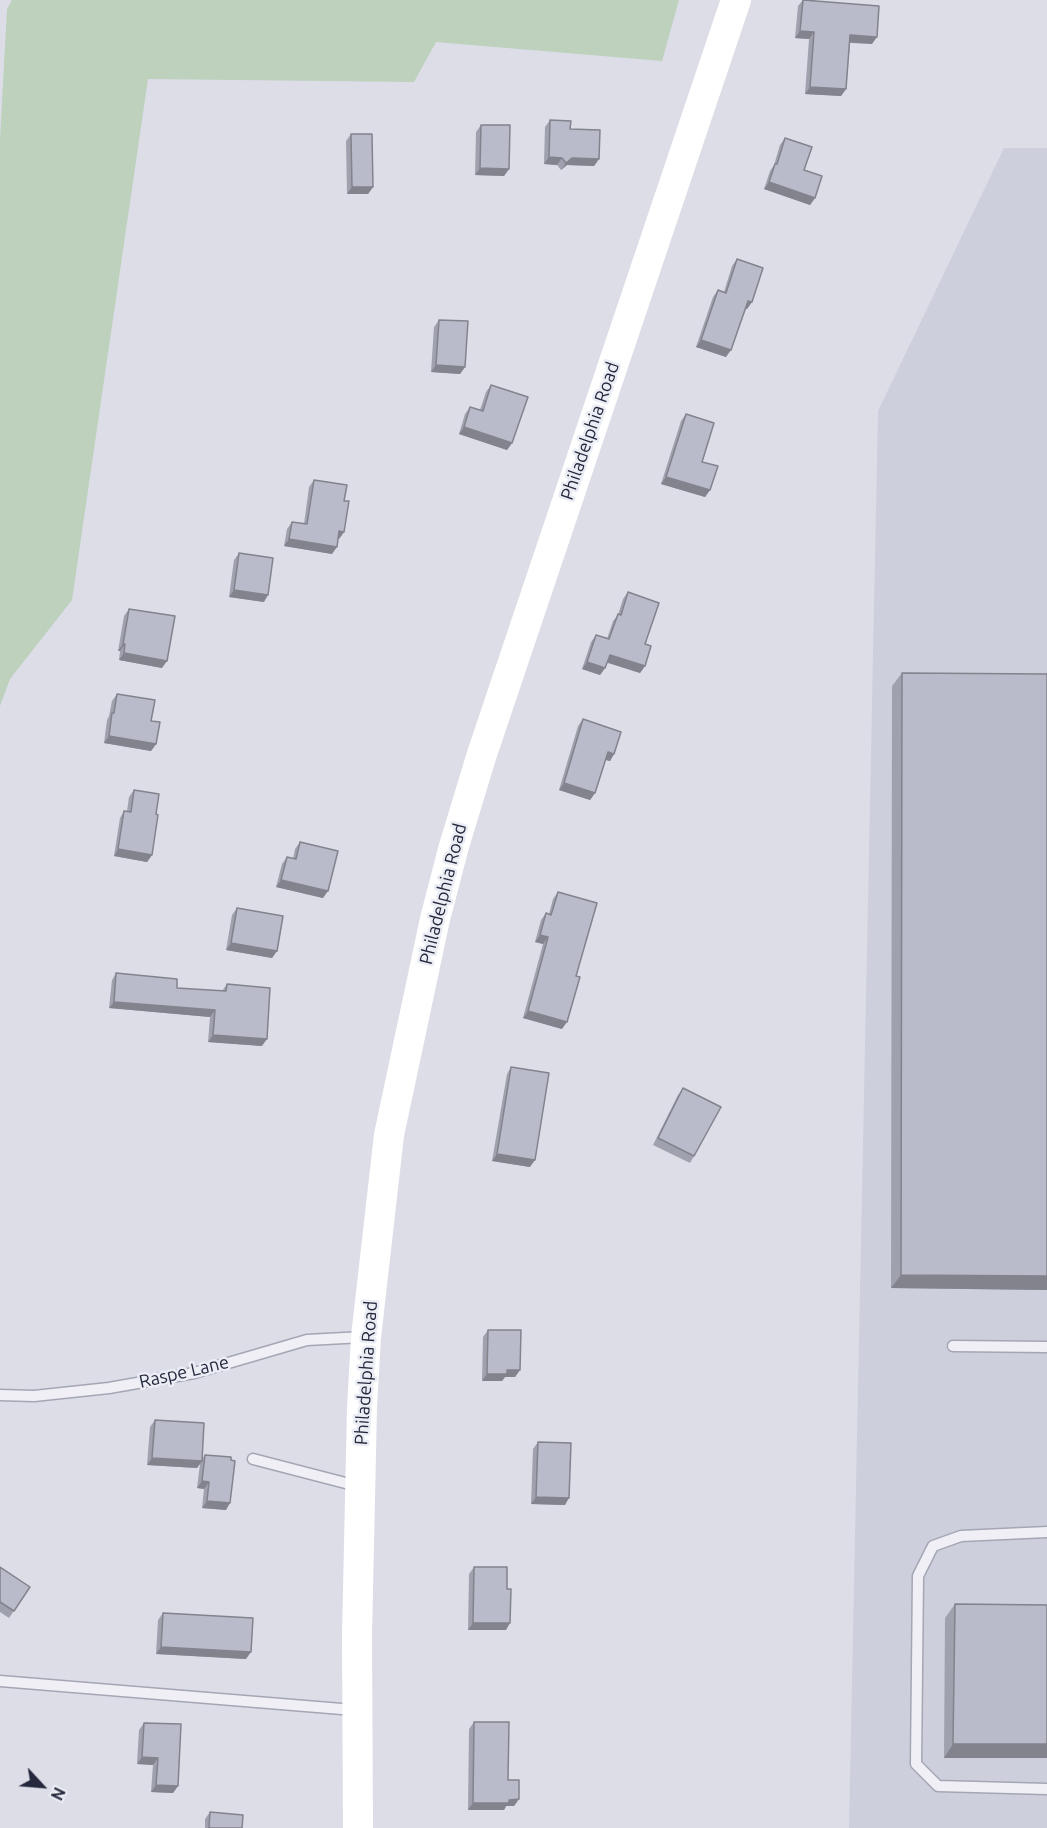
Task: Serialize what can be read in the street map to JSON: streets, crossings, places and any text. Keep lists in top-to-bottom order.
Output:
{
  "streets": {
    "main road": ["Philadelphia Road"],
    "lane": ["Raspe Lane"]
  },
  "crossings": [
    ["Philadelphia Road", "Raspe Lane"]
  ],
  "north": "bottom right"
}
